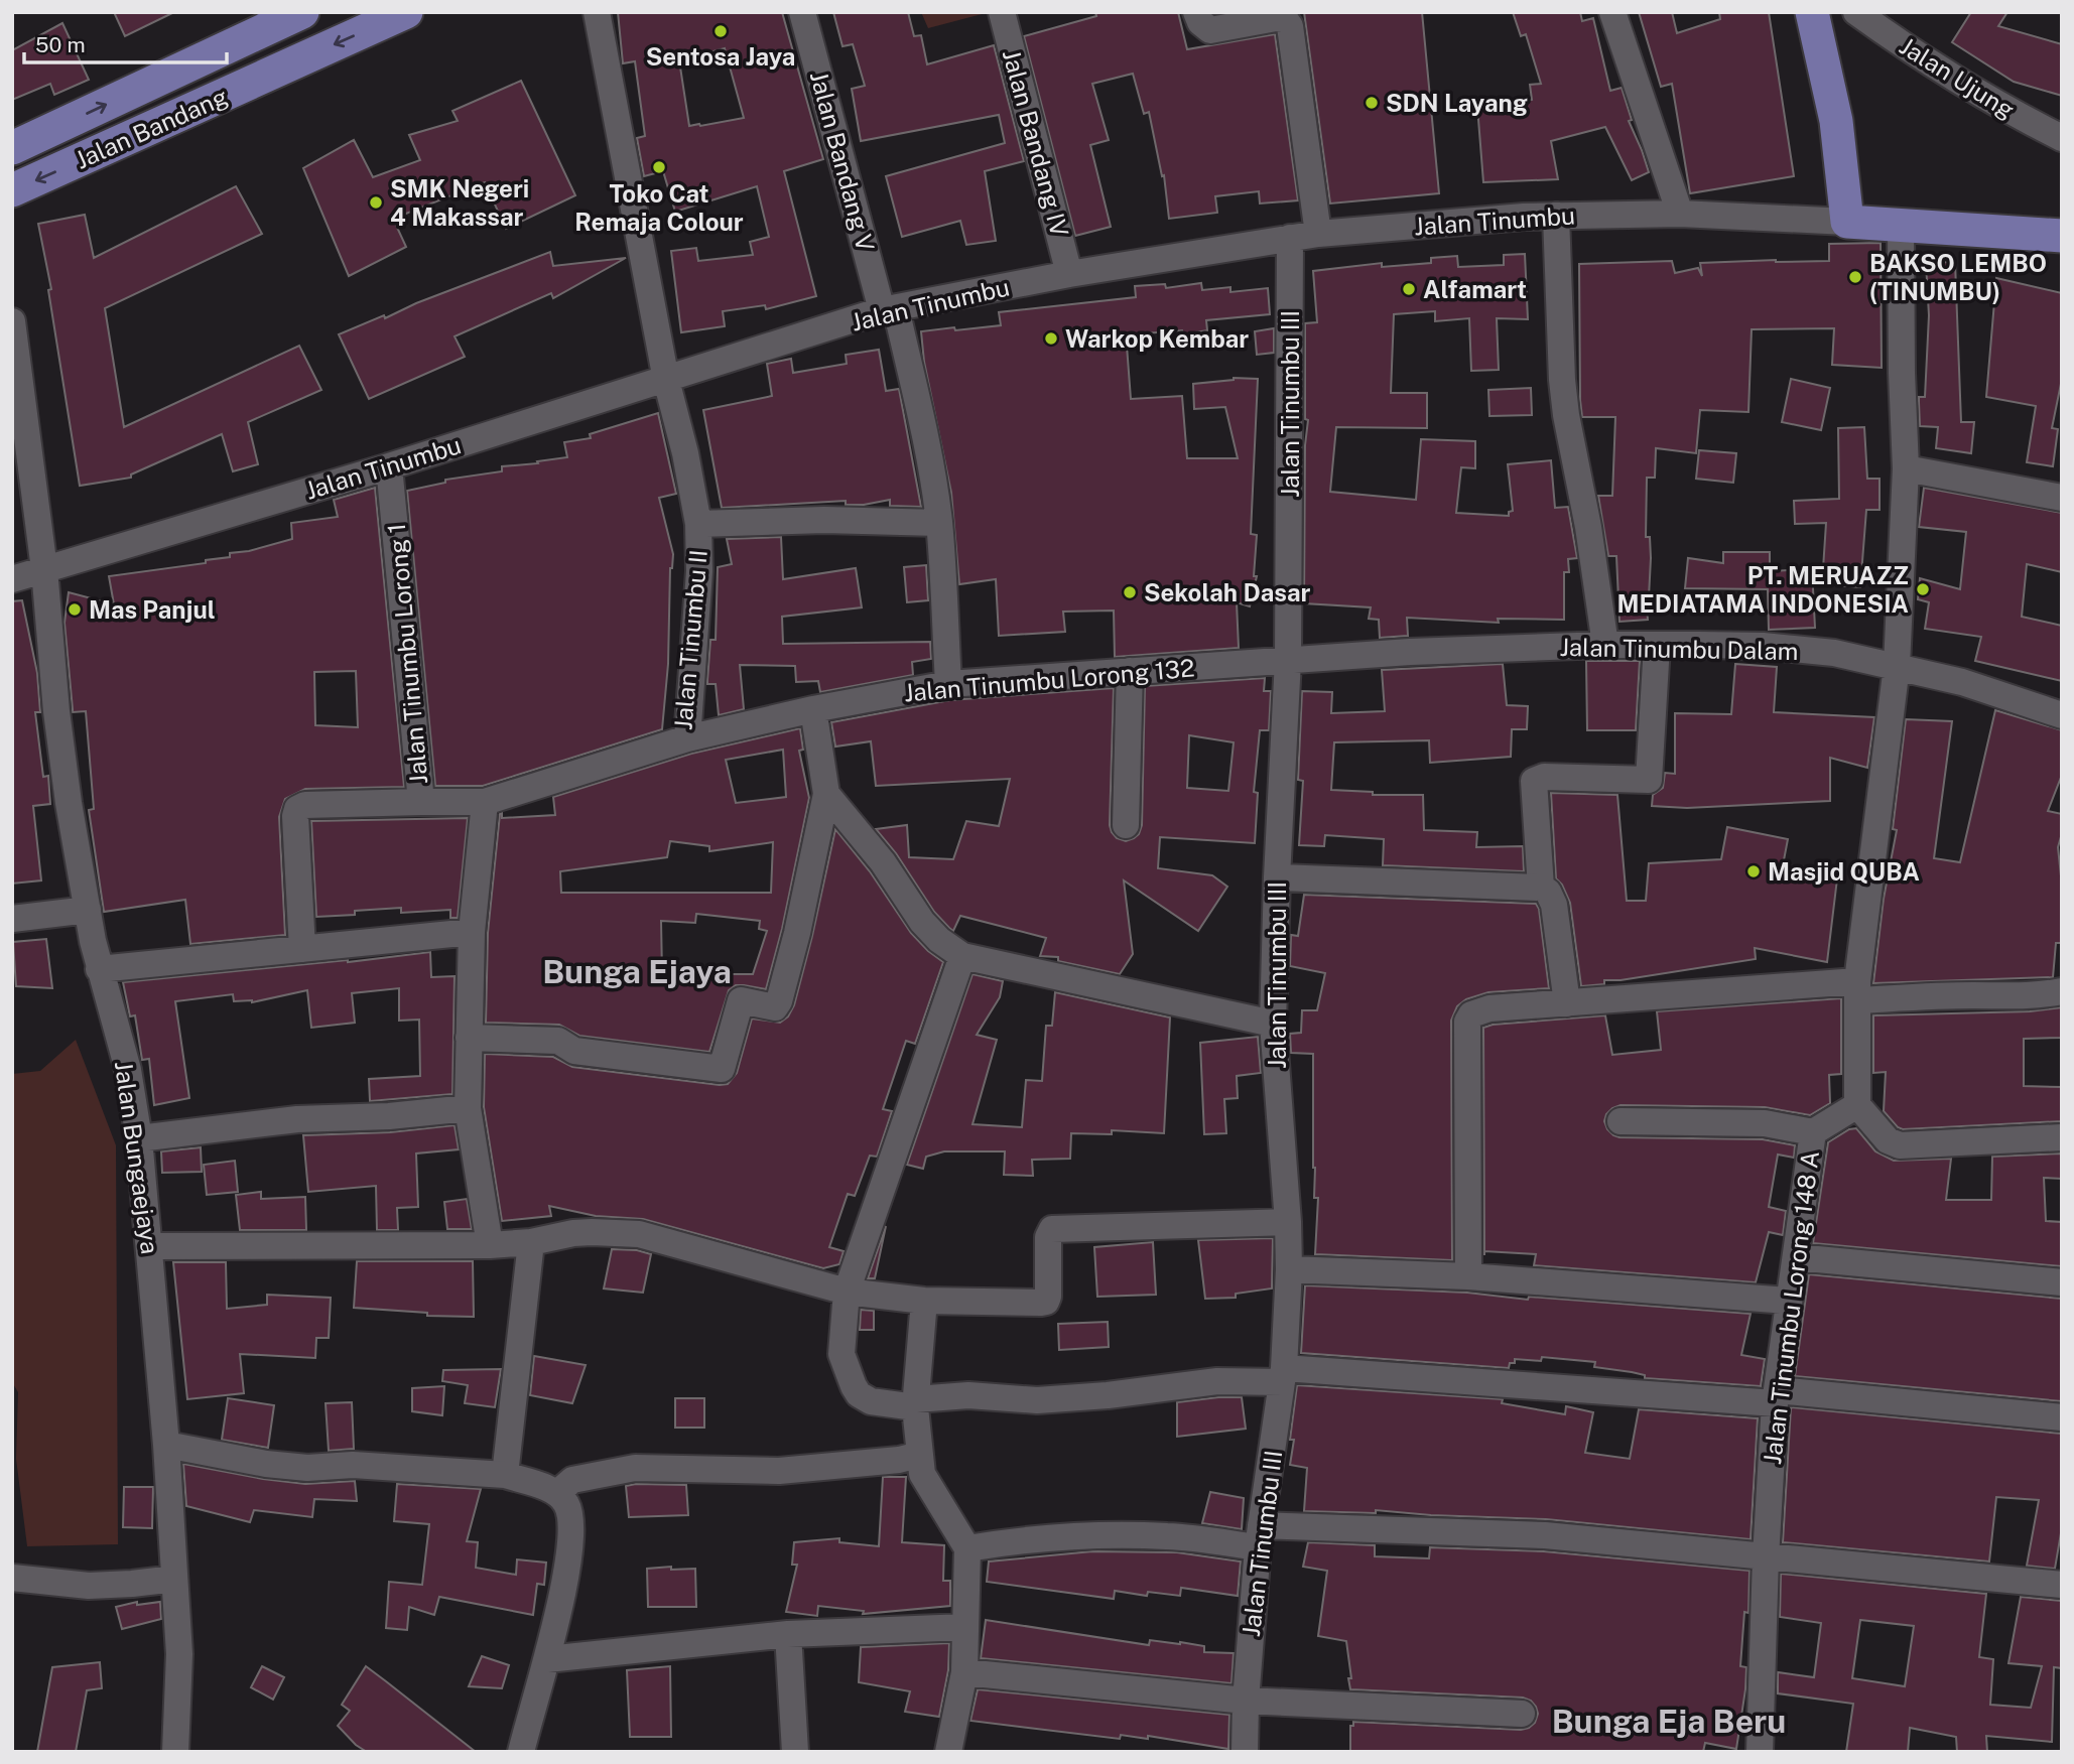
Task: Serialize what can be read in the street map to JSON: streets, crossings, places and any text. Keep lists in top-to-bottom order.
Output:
{
  "streets": {
    "main road": ["Jalan Bandang"],
    "street": [
      "Jalan Ujung",
      "Jalan Bandang IV",
      "Jalan Bandang V",
      "Jalan Tinumbu",
      "Jalan Tinumbu III",
      "Jalan Tinumbu II",
      "Jalan Tinumbu Dalam",
      "Jalan Tinumbu Lorong 1",
      "Jalan Tinumbu Lorong 132",
      "Jalan Bungaejaya",
      "Jalan Tinumbu Lorong 148 A"
    ]
  },
  "crossings": [
    ["Jalan Bandang IV", "Jalan Tinumbu"],
    ["Jalan Bandang V", "Jalan Tinumbu"],
    ["Jalan Bandang V", "Jalan Tinumbu Lorong 132"],
    ["Jalan Tinumbu", "Jalan Tinumbu III"],
    ["Jalan Tinumbu", "Jalan Tinumbu II"],
    ["Jalan Tinumbu", "Jalan Tinumbu Lorong 1"],
    ["Jalan Tinumbu", "Jalan Bungaejaya"],
    ["Jalan Tinumbu III", "Jalan Tinumbu Dalam"],
    ["Jalan Tinumbu III", "Jalan Tinumbu Lorong 132"],
    ["Jalan Tinumbu II", "Jalan Tinumbu Lorong 1"],
    ["Jalan Tinumbu II", "Jalan Tinumbu Lorong 132"],
    ["Jalan Tinumbu Dalam", "Jalan Tinumbu Lorong 132"]
  ],
  "districts": ["Bunga Ejaya", "Bunga Eja Beru"],
  "places": [
    "Sentosa Jaya",
    "SDN Layang",
    "Toko Cat Remaja Colour",
    "SMK Negeri 4 Makassar",
    "BAKSO LEMBO (TINUMBU)",
    "Alfamart",
    "Warkop Kembar",
    "PT. MERUAZZ MEDIATAMA INDONESIA",
    "Sekolah Dasar",
    "Mas Panjul",
    "Masjid QUBA"
  ],
  "scale_bar": "50 m"
}
